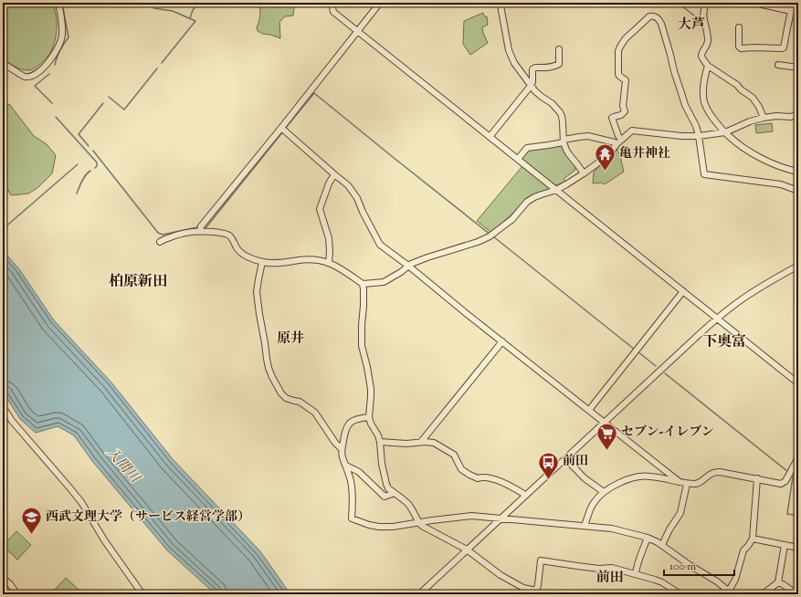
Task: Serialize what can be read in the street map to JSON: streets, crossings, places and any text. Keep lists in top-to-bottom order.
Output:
{
  "districts": [
    "大芦",
    "柏原新田",
    "原井",
    "下奥富",
    "前田"
  ],
  "water": ["入間川"],
  "places": {
    "temple": ["亀井神社"],
    "supermarket": ["セブン-イレブン"],
    "bus stop": ["前田"],
    "school or university": ["西武文理大学（サービス経営学部）"]
  },
  "scale_bar": "100 m"
}
